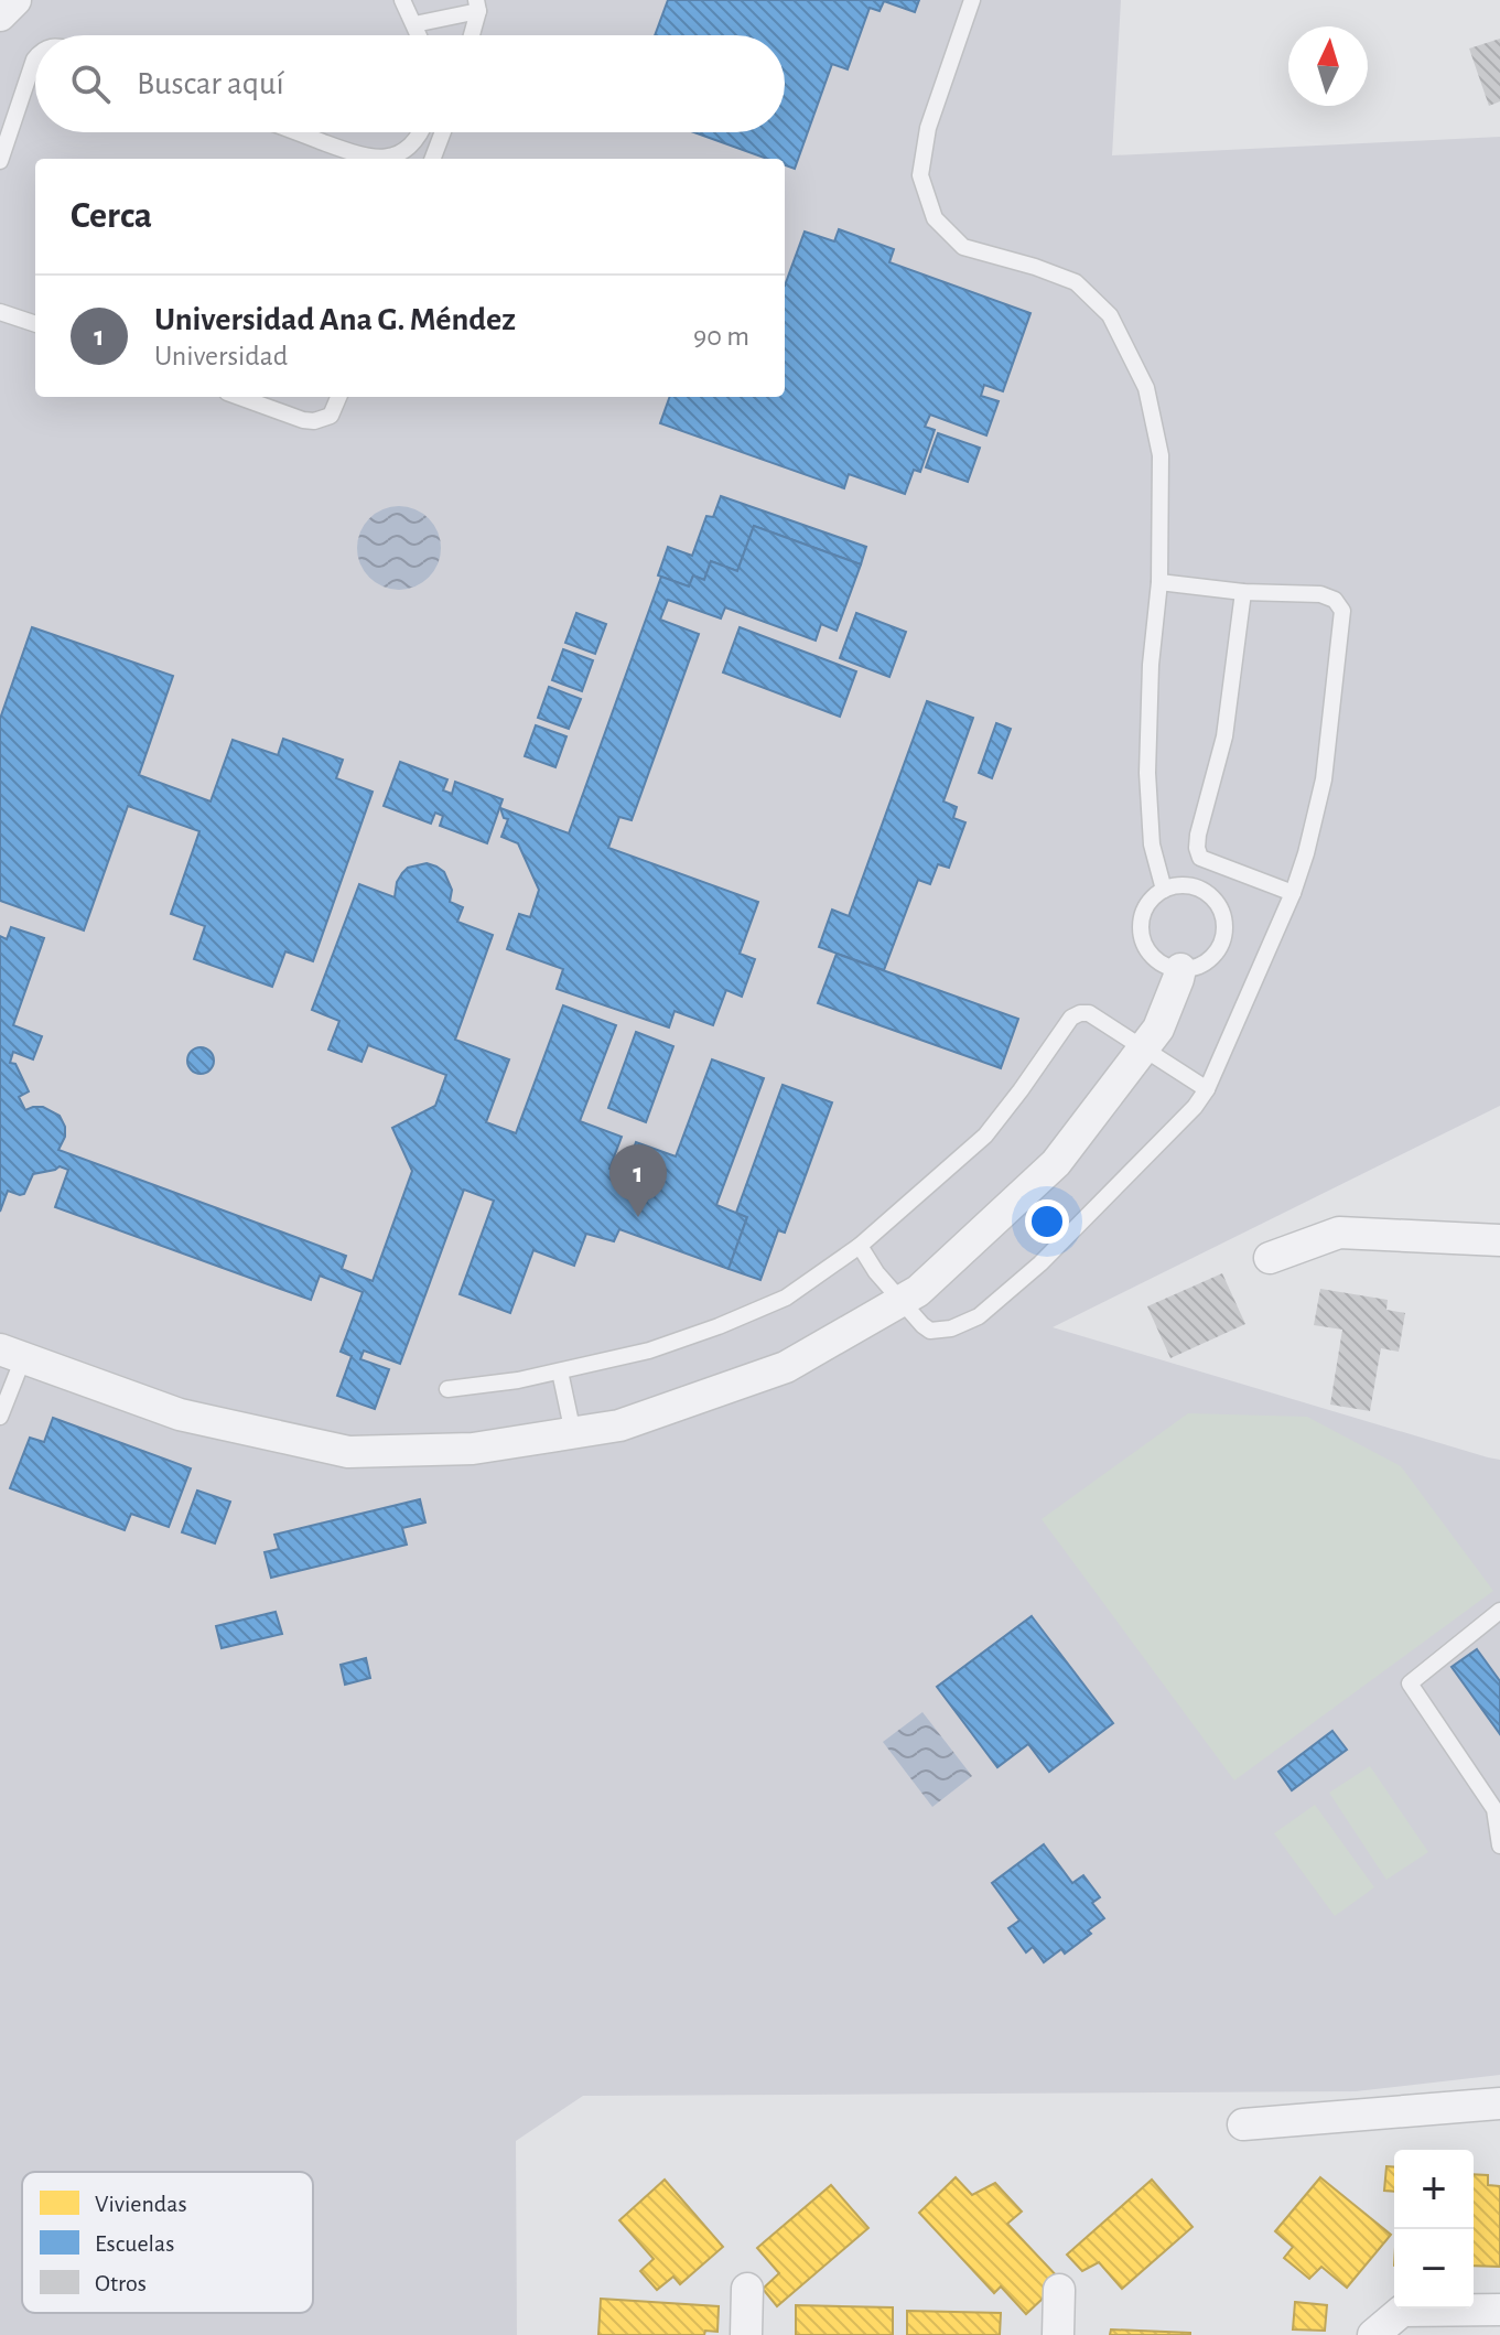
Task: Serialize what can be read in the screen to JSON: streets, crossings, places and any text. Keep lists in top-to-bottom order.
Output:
{
  "legend": ["Viviendas", "Escuelas", "Otros"],
  "north": "top",
  "page": {
    "search": "Buscar aquí",
    "heading": "Cerca",
    "list": [
      {
        "mark": "1",
        "name": "Universidad Ana G. Méndez",
        "note": "Universidad",
        "value": "90 m"
      }
    ],
    "pins": "1",
    "map_buttons": ["+", "−"]
  }
}
